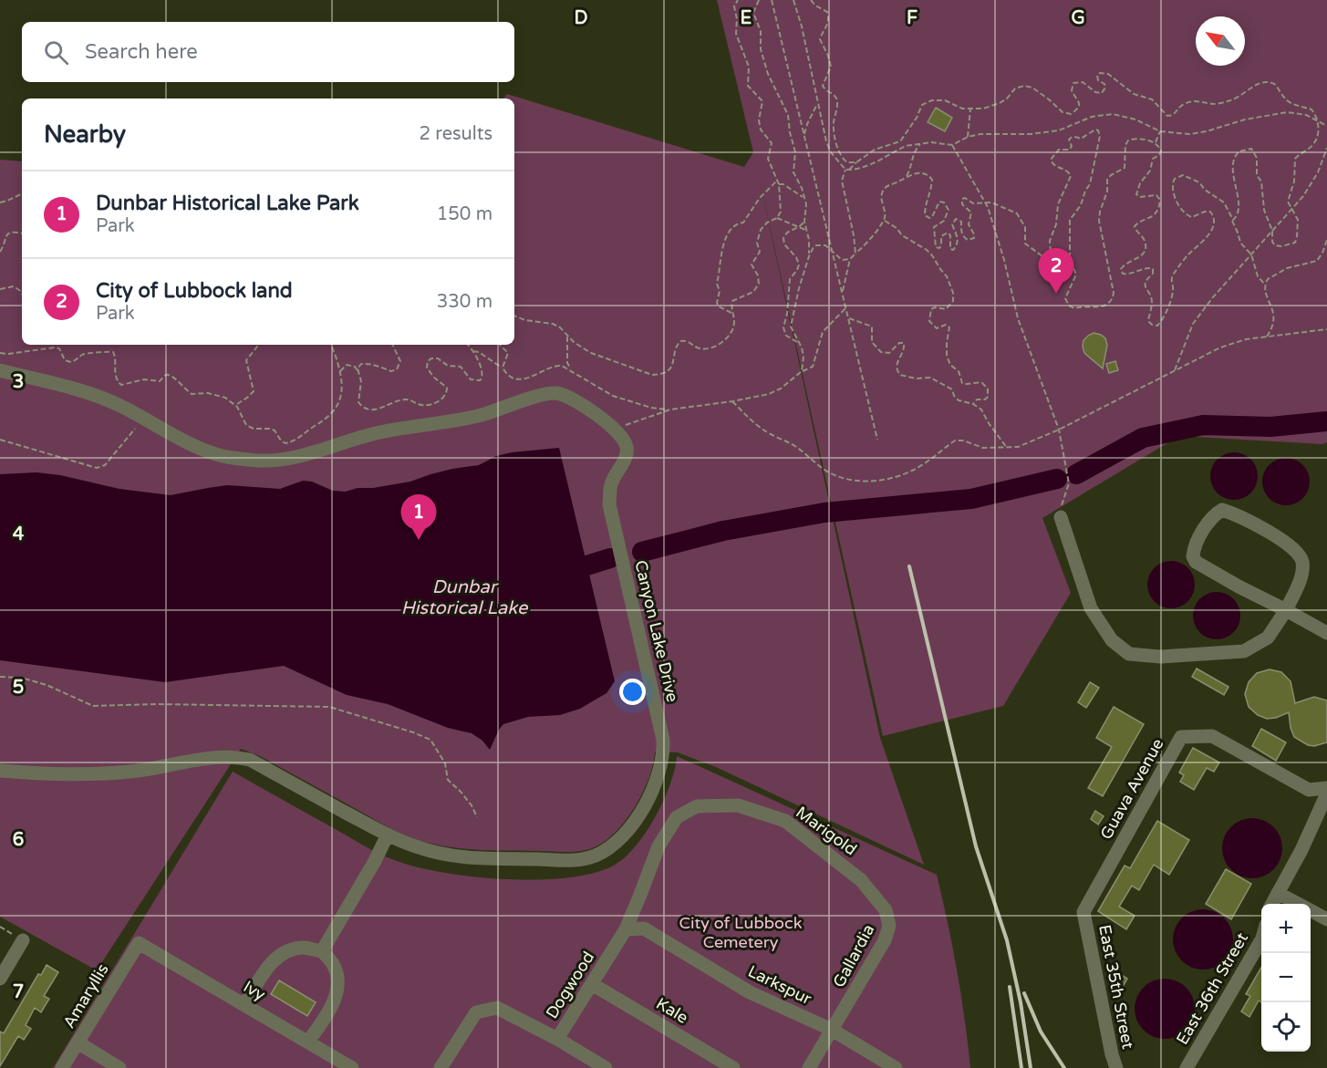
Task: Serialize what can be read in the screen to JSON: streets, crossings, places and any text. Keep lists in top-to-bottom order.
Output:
{
  "streets": {
    "street": [
      "Canyon Lake Drive",
      "Guava Avenue",
      "Marigold",
      "Gallardia",
      "Dogwood",
      "Larkspur",
      "East 35th Street",
      "East 36th Street",
      "Ivy",
      "Amaryllis",
      "Kale"
    ]
  },
  "crossings": [
    ["Guava Avenue", "East 35th Street"],
    ["Marigold", "Gallardia"],
    ["Marigold", "Dogwood"],
    ["Marigold", "Larkspur"],
    ["Gallardia", "Larkspur"],
    ["Dogwood", "Larkspur"],
    ["Dogwood", "Kale"],
    ["Ivy", "Amaryllis"]
  ],
  "water": ["Dunbar Historical Lake"],
  "parks": ["City of Lubbock Cemetery"],
  "north": "top left",
  "page": {
    "search": "Search here",
    "heading": ["Nearby", "2 results"],
    "list": [
      {
        "mark": "1",
        "name": "Dunbar Historical Lake Park",
        "note": "Park",
        "value": "150 m"
      },
      {
        "mark": "2",
        "name": "City of Lubbock land",
        "note": "Park",
        "value": "330 m"
      }
    ],
    "pins": ["2", "1"],
    "map_buttons": ["+", "−"]
  },
  "grid": {
    "columns": [
      "D",
      "E",
      "F",
      "G"
    ],
    "rows": [
      "3",
      "4",
      "5",
      "6",
      "7"
    ]
  }
}
